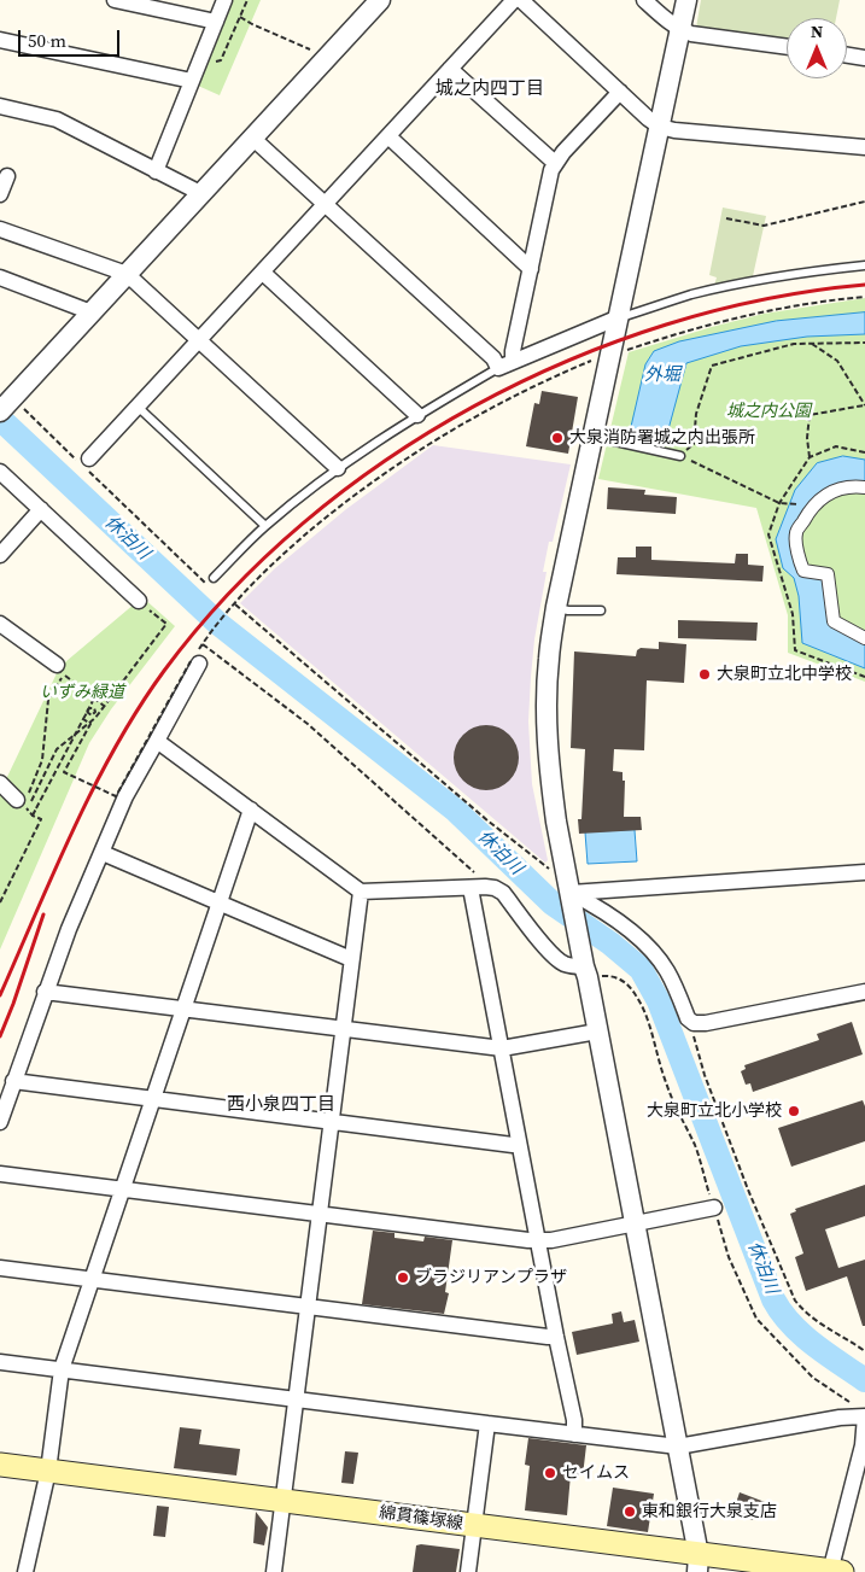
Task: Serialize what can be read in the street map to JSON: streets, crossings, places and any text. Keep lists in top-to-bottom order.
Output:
{
  "streets": {
    "main road": ["綿貫篠塚線"]
  },
  "districts": ["城之内四丁目", "西小泉四丁目"],
  "water": ["外堀", "休泊川"],
  "parks": ["城之内公園", "いずみ緑道"],
  "places": [
    "大泉消防署城之内出張所",
    "大泉町立北中学校",
    "大泉町立北小学校",
    "ブラジリアンプラザ",
    "セイムス",
    "東和銀行大泉支店"
  ],
  "scale_bar": "50 m",
  "north": "top"
}
